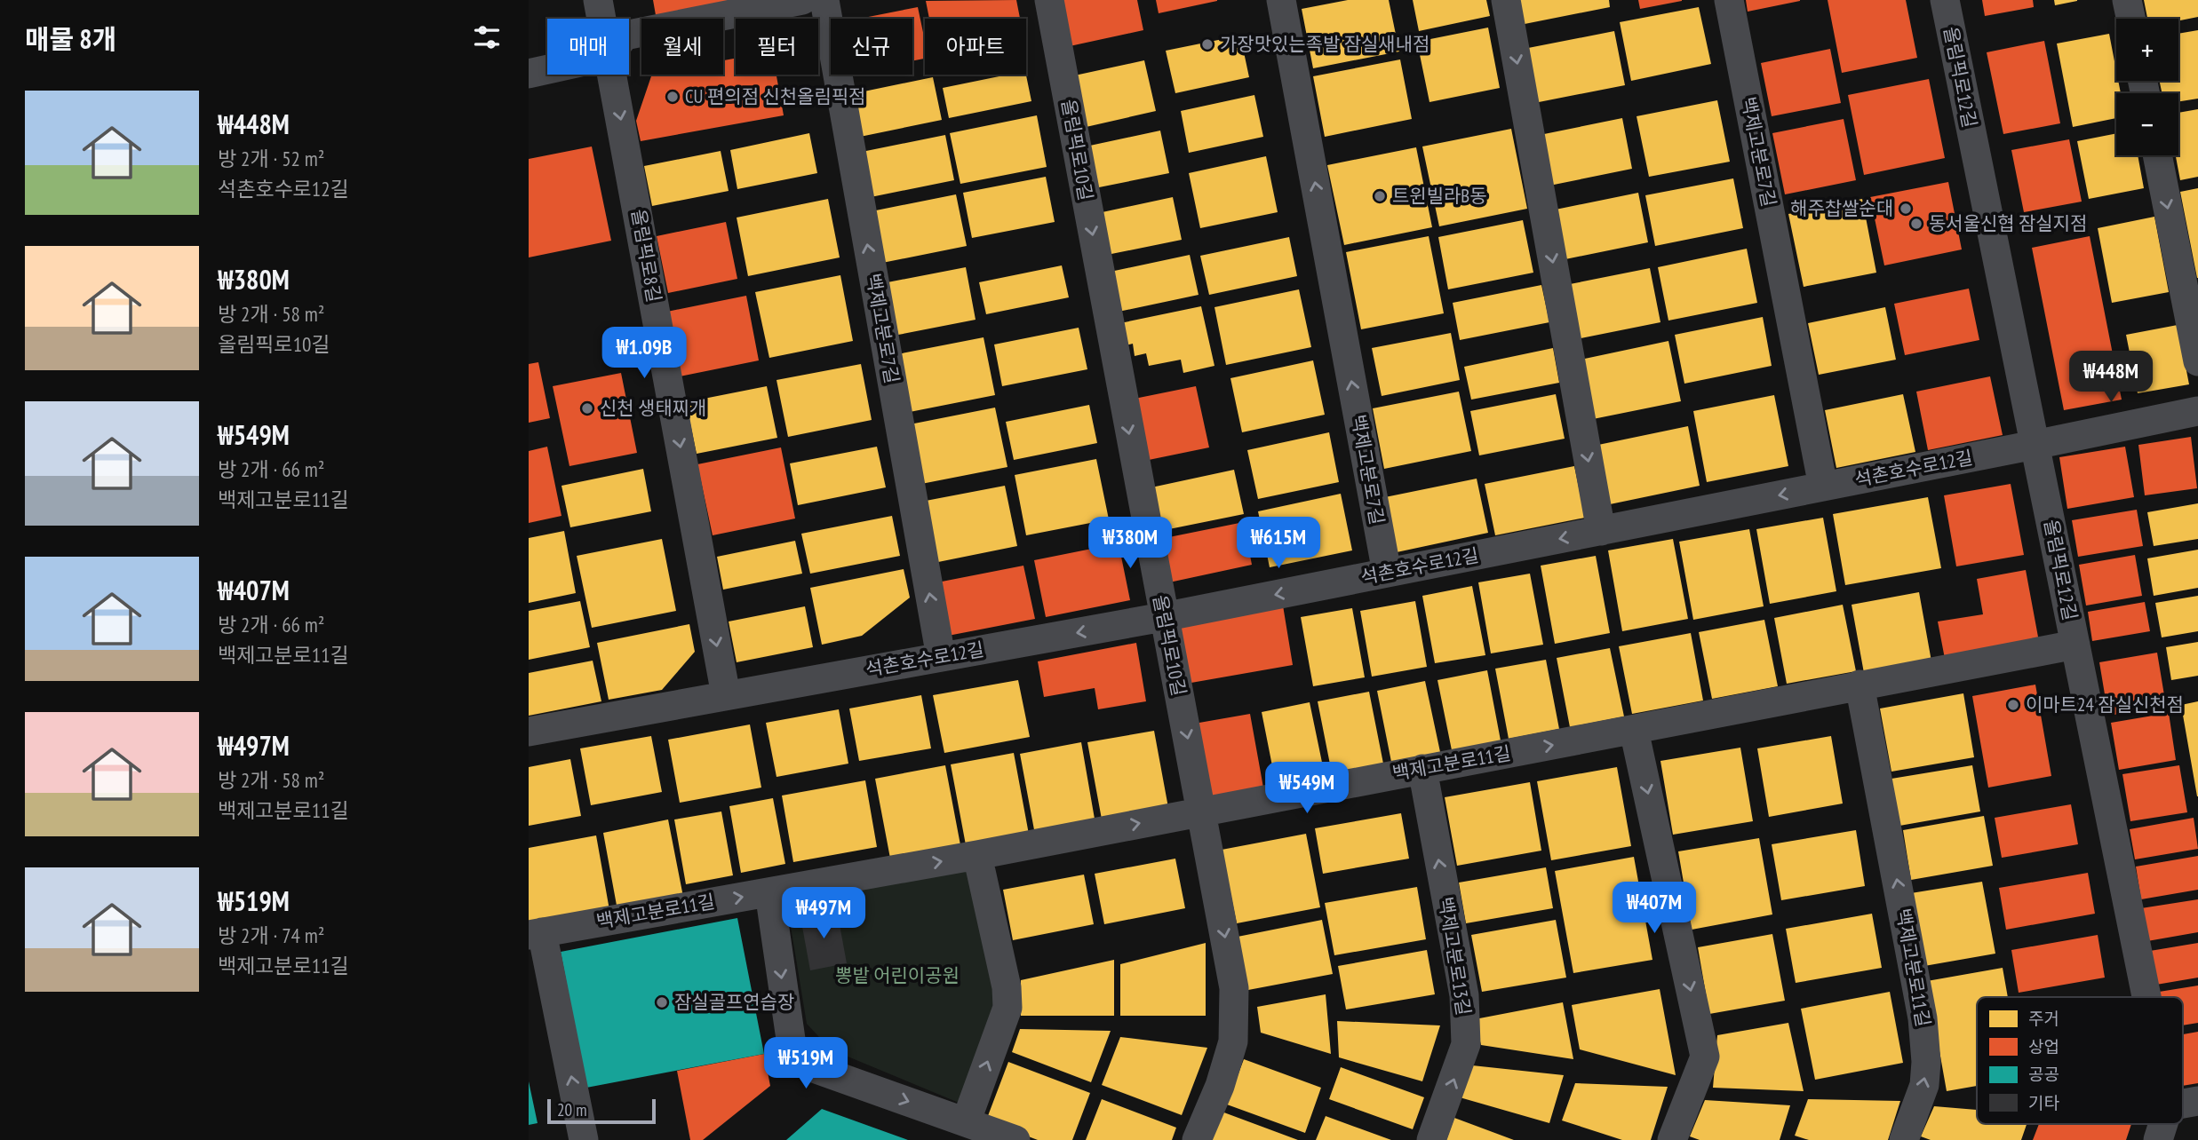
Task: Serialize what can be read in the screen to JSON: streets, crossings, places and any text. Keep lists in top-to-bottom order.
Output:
{
  "streets": {
    "street": [
      "올림픽로12길",
      "올림픽로10길",
      "백제고분로7길",
      "올림픽로8길",
      "석촌호수로12길",
      "백제고분로11길",
      "백제고분로13길"
    ]
  },
  "crossings": [
    ["올림픽로12길", "석촌호수로12길"],
    ["올림픽로12길", "백제고분로11길"],
    ["올림픽로10길", "석촌호수로12길"],
    ["올림픽로10길", "백제고분로11길"],
    ["백제고분로7길", "석촌호수로12길"],
    ["올림픽로8길", "석촌호수로12길"],
    ["백제고분로11길", "백제고분로13길"]
  ],
  "one_way": ["올림픽로10길", "올림픽로8길", "석촌호수로12길"],
  "parks": ["뽕밭 어린이공원"],
  "places": [
    "가장맛있는족발 잠실새내점",
    "CU 편의점 신천올림픽점",
    "트윈빌라B동",
    "해주찹쌀순대",
    "동서울신협 잠실지점",
    "신천 생태찌개",
    "이마트24 잠실신천점",
    "잠실골프연습장"
  ],
  "legend": [
    "주거",
    "상업",
    "공공",
    "기타"
  ],
  "scale_bar": "20 m",
  "page": {
    "heading": "매물 8개",
    "map_buttons": ["+", "−"],
    "chip": [
      "매매",
      "월세",
      "필터",
      "신규",
      "아파트"
    ],
    "list": [
      {
        "name": "₩448M",
        "note": "방 2개 · 52 m² · 석촌호수로12길"
      },
      {
        "name": "₩380M",
        "note": "방 2개 · 58 m² · 올림픽로10길"
      },
      {
        "name": "₩549M",
        "note": "방 2개 · 66 m² · 백제고분로11길"
      },
      {
        "name": "₩407M",
        "note": "방 2개 · 66 m² · 백제고분로11길"
      },
      {
        "name": "₩497M",
        "note": "방 2개 · 58 m² · 백제고분로11길"
      },
      {
        "name": "₩519M",
        "note": "방 2개 · 74 m² · 백제고분로11길"
      }
    ],
    "price": [
      "₩1.09B",
      "₩448M",
      "₩380M",
      "₩615M",
      "₩549M",
      "₩407M",
      "₩497M",
      "₩519M"
    ],
    "scale": "20 m"
  }
}
